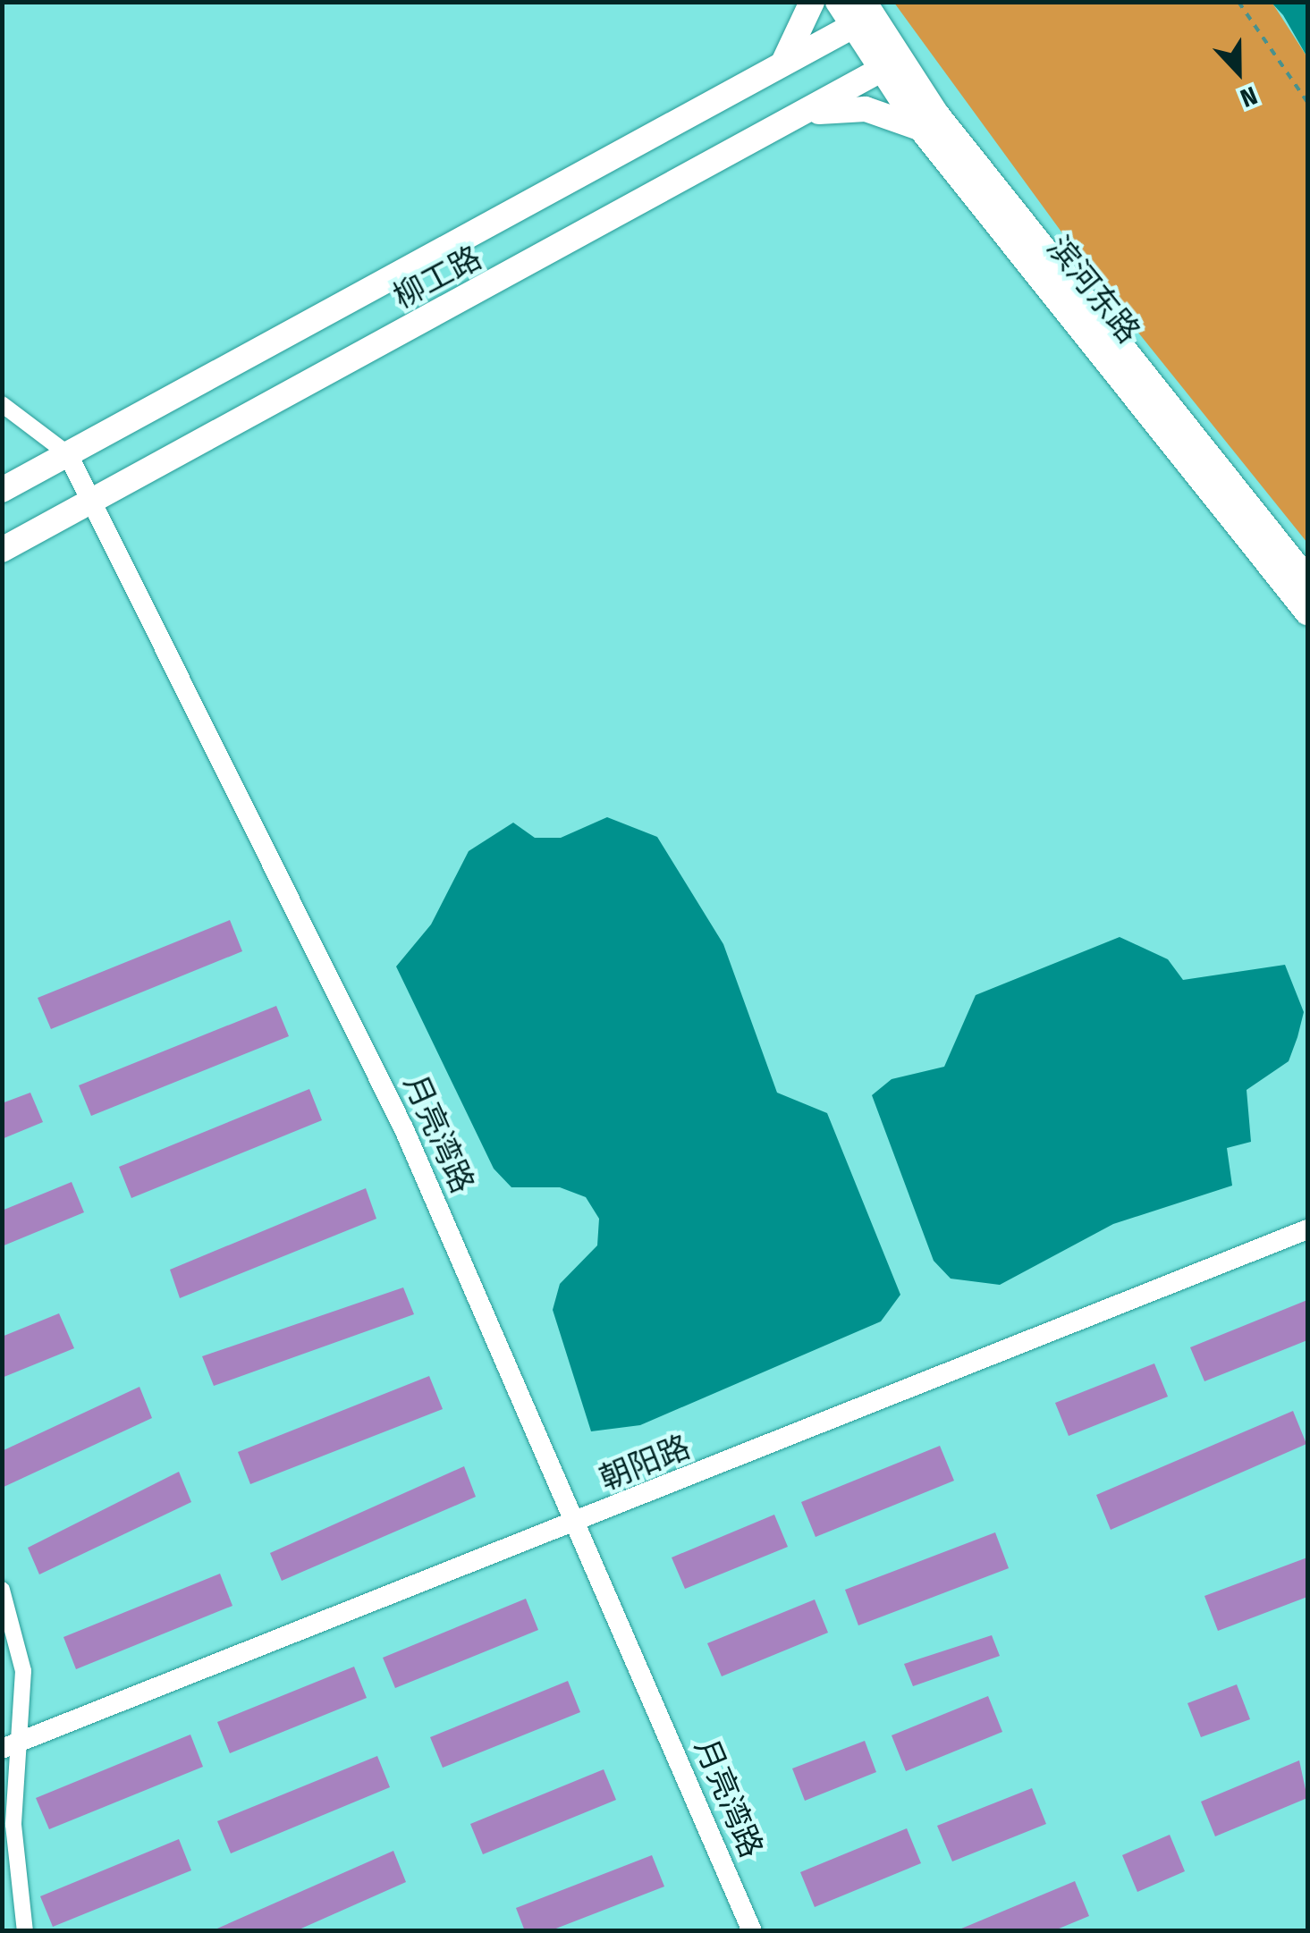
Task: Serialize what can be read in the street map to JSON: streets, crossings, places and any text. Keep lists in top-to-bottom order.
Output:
{
  "streets": {
    "main road": ["柳工路", "滨河东路"],
    "street": ["月亮湾路", "朝阳路"]
  },
  "crossings": [
    ["柳工路", "滨河东路"],
    ["柳工路", "月亮湾路"],
    ["月亮湾路", "朝阳路"]
  ],
  "north": "bottom"
}
